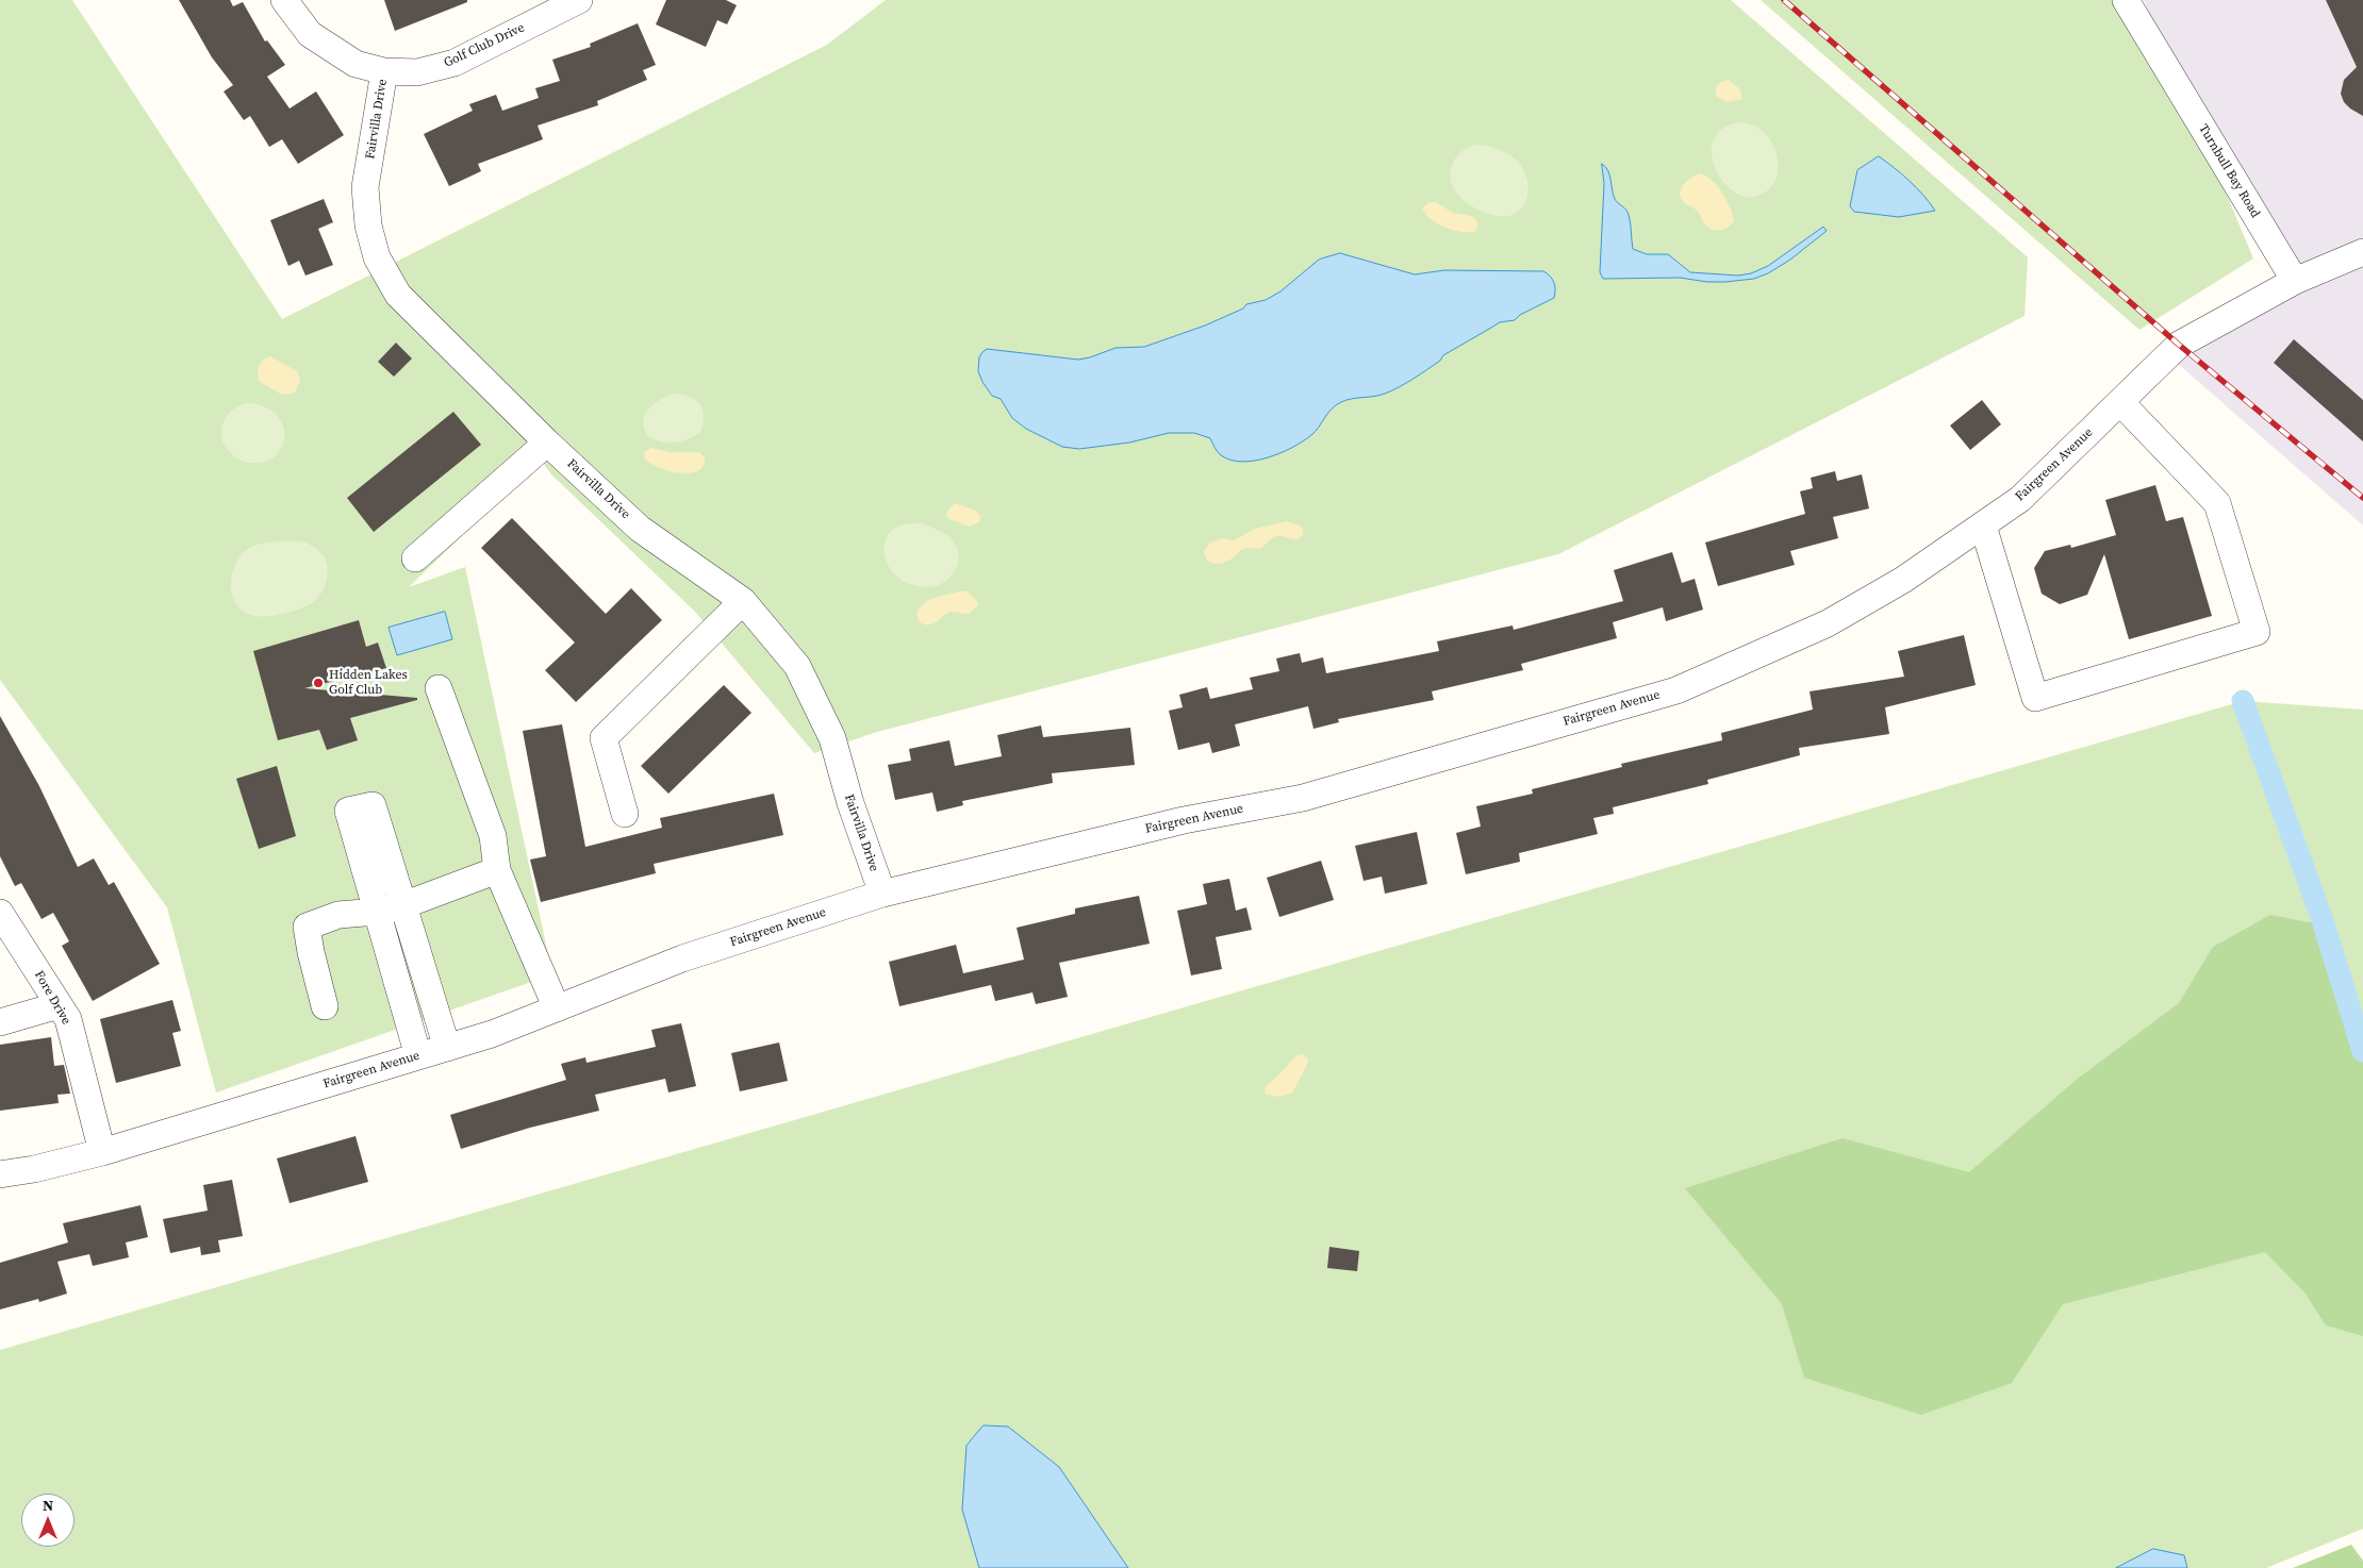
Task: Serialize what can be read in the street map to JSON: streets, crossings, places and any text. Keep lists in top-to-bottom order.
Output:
{
  "streets": {
    "street": [
      "Golf Club Drive",
      "Fairvilla Drive",
      "Turnbull Bay Road",
      "Fairgreen Avenue",
      "Fore Drive"
    ]
  },
  "crossings": [
    ["Golf Club Drive", "Fairvilla Drive"],
    ["Fairvilla Drive", "Fairgreen Avenue"],
    ["Turnbull Bay Road", "Fairgreen Avenue"],
    ["Fairgreen Avenue", "Fore Drive"]
  ],
  "places": ["Hidden Lakes Golf Club"],
  "north": "top"
}
